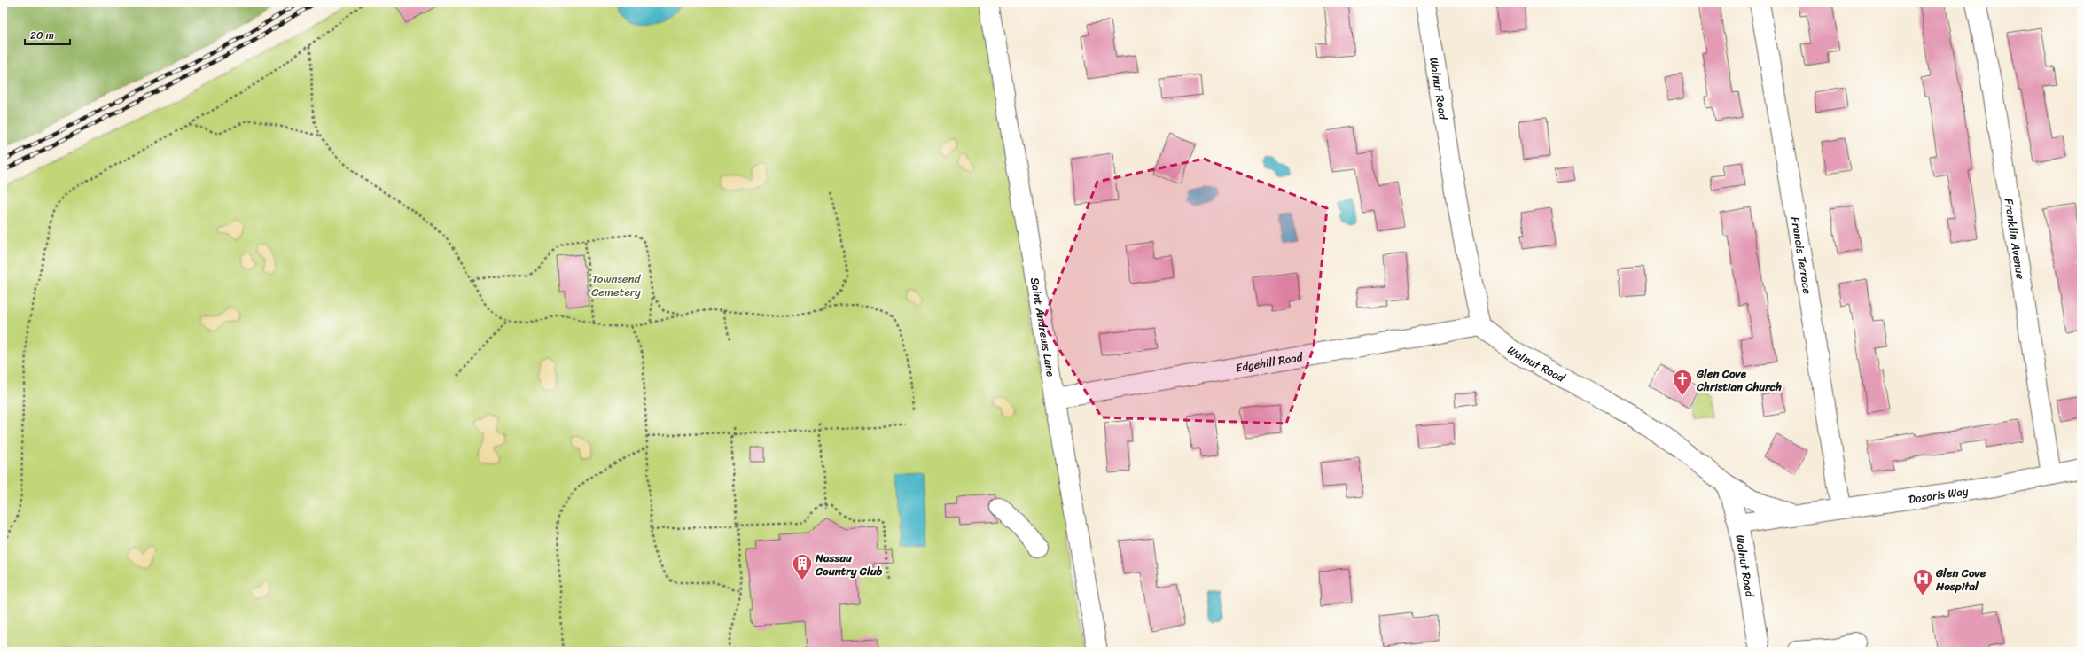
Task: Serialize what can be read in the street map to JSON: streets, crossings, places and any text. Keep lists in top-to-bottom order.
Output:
{
  "streets": {
    "street": [
      "Walnut Road",
      "Franklin Avenue",
      "Francis Terrace",
      "Saint Andrews Lane",
      "Edgehill Road",
      "Dosoris Way"
    ]
  },
  "crossings": [
    ["Walnut Road", "Edgehill Road"],
    ["Walnut Road", "Dosoris Way"],
    ["Franklin Avenue", "Dosoris Way"],
    ["Francis Terrace", "Dosoris Way"],
    ["Saint Andrews Lane", "Edgehill Road"]
  ],
  "parks": ["Townsend Cemetery"],
  "places": {
    "church": ["Glen Cove Christian Church"],
    "building": ["Nassau Country Club"],
    "hospital": ["Glen Cove Hospital"]
  },
  "scale_bar": "20 m"
}
